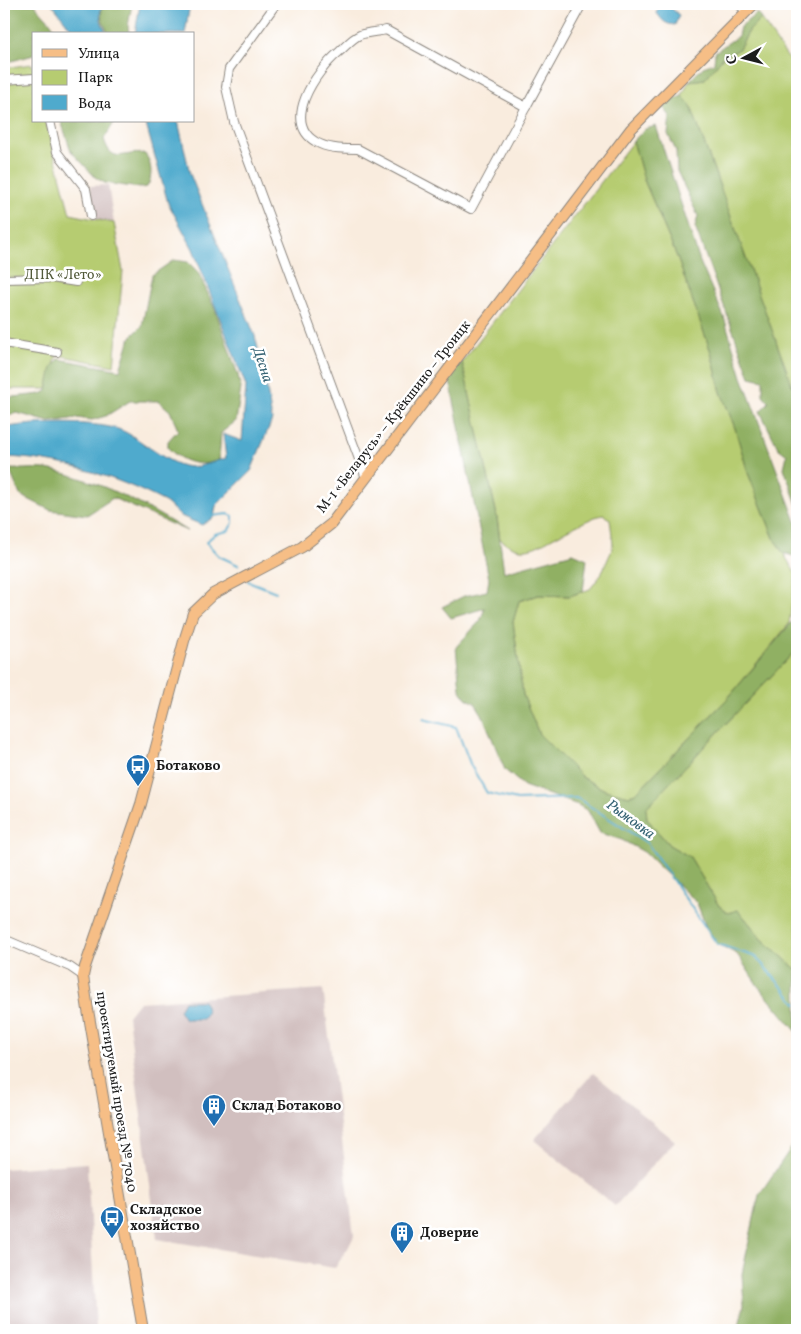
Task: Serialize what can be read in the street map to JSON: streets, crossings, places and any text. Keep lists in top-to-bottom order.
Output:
{
  "streets": {
    "main road": ["М-1 «Беларусь» – Крёкшино – Троицк", "проектируемый проезд № 7040"]
  },
  "crossings": [
    ["М-1 «Беларусь» – Крёкшино – Троицк", "проектируемый проезд № 7040"]
  ],
  "water": ["Десна", "Рыжовка"],
  "parks": ["ДПК «Лето»"],
  "places": {
    "bus stop": ["Ботаково", "Складское хозяйство"],
    "building": ["Склад Ботаково", "Доверие"]
  },
  "legend": ["Улица", "Парк", "Вода"],
  "north": "left"
}
